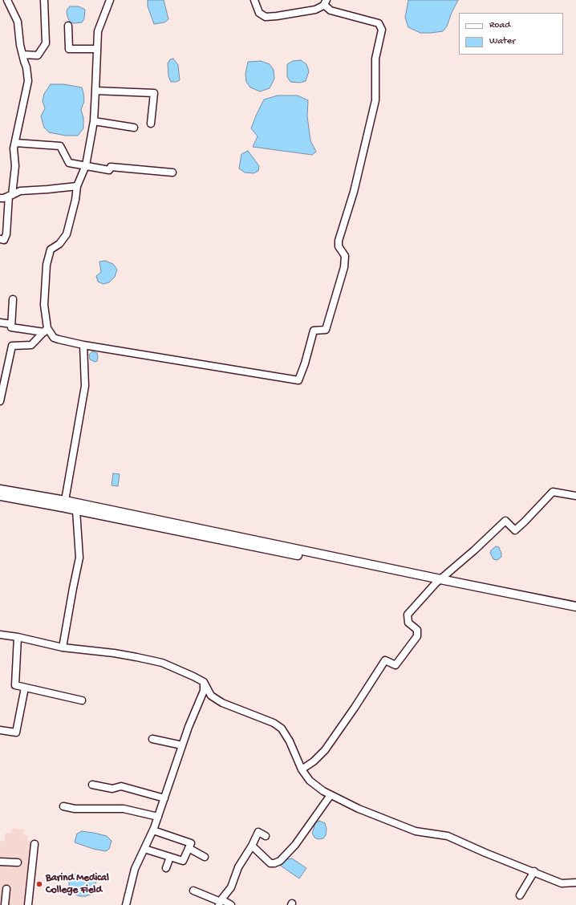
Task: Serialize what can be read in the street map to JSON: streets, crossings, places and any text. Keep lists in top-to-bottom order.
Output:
{
  "places": ["Barind Medical College Field"],
  "legend": ["Road", "Water"]
}
